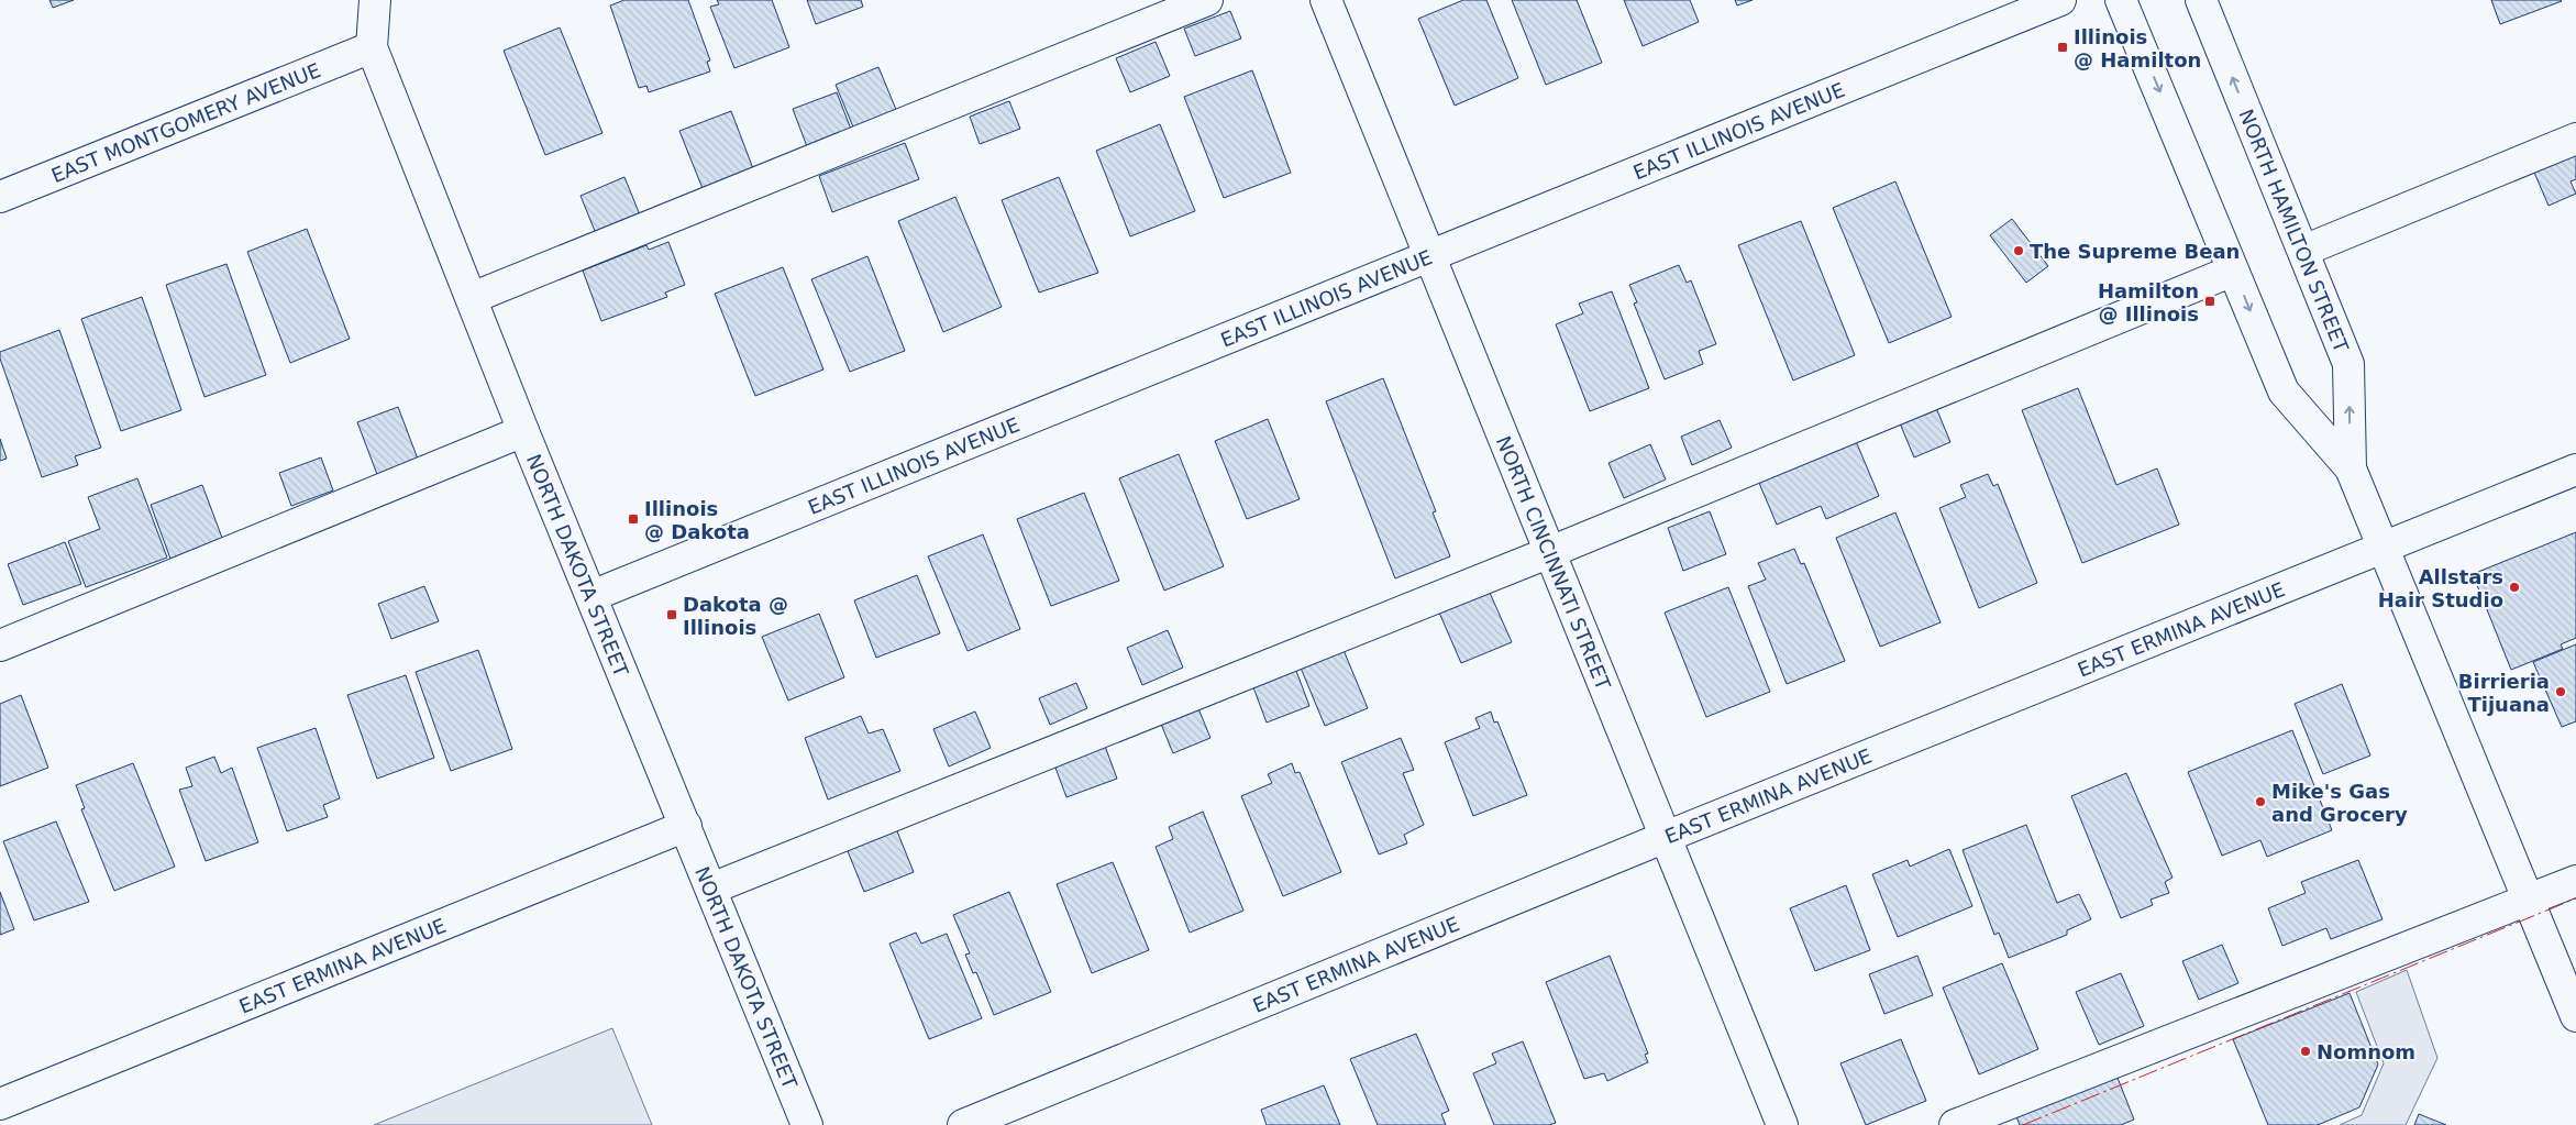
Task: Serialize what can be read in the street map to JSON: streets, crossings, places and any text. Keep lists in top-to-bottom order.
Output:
{
  "streets": {
    "street": [
      "EAST MONTGOMERY AVENUE",
      "EAST ILLINOIS AVENUE",
      "NORTH HAMILTON STREET",
      "NORTH CINCINNATI STREET",
      "NORTH DAKOTA STREET",
      "EAST ERMINA AVENUE"
    ]
  },
  "crossings": [
    ["EAST MONTGOMERY AVENUE", "NORTH DAKOTA STREET"],
    ["EAST ILLINOIS AVENUE", "NORTH CINCINNATI STREET"],
    ["EAST ILLINOIS AVENUE", "NORTH DAKOTA STREET"],
    ["NORTH HAMILTON STREET", "EAST ERMINA AVENUE"],
    ["NORTH CINCINNATI STREET", "EAST ERMINA AVENUE"],
    ["NORTH DAKOTA STREET", "EAST ERMINA AVENUE"]
  ],
  "places": {
    "transit": [
      "Illinois @ Hamilton",
      "Hamilton @ Illinois",
      "Illinois @ Dakota",
      "Dakota @ Illinois"
    ],
    "other": [
      "The Supreme Bean",
      "Allstars Hair Studio",
      "Birrieria Tijuana",
      "Mike's Gas and Grocery",
      "Nomnom"
    ]
  }
}
